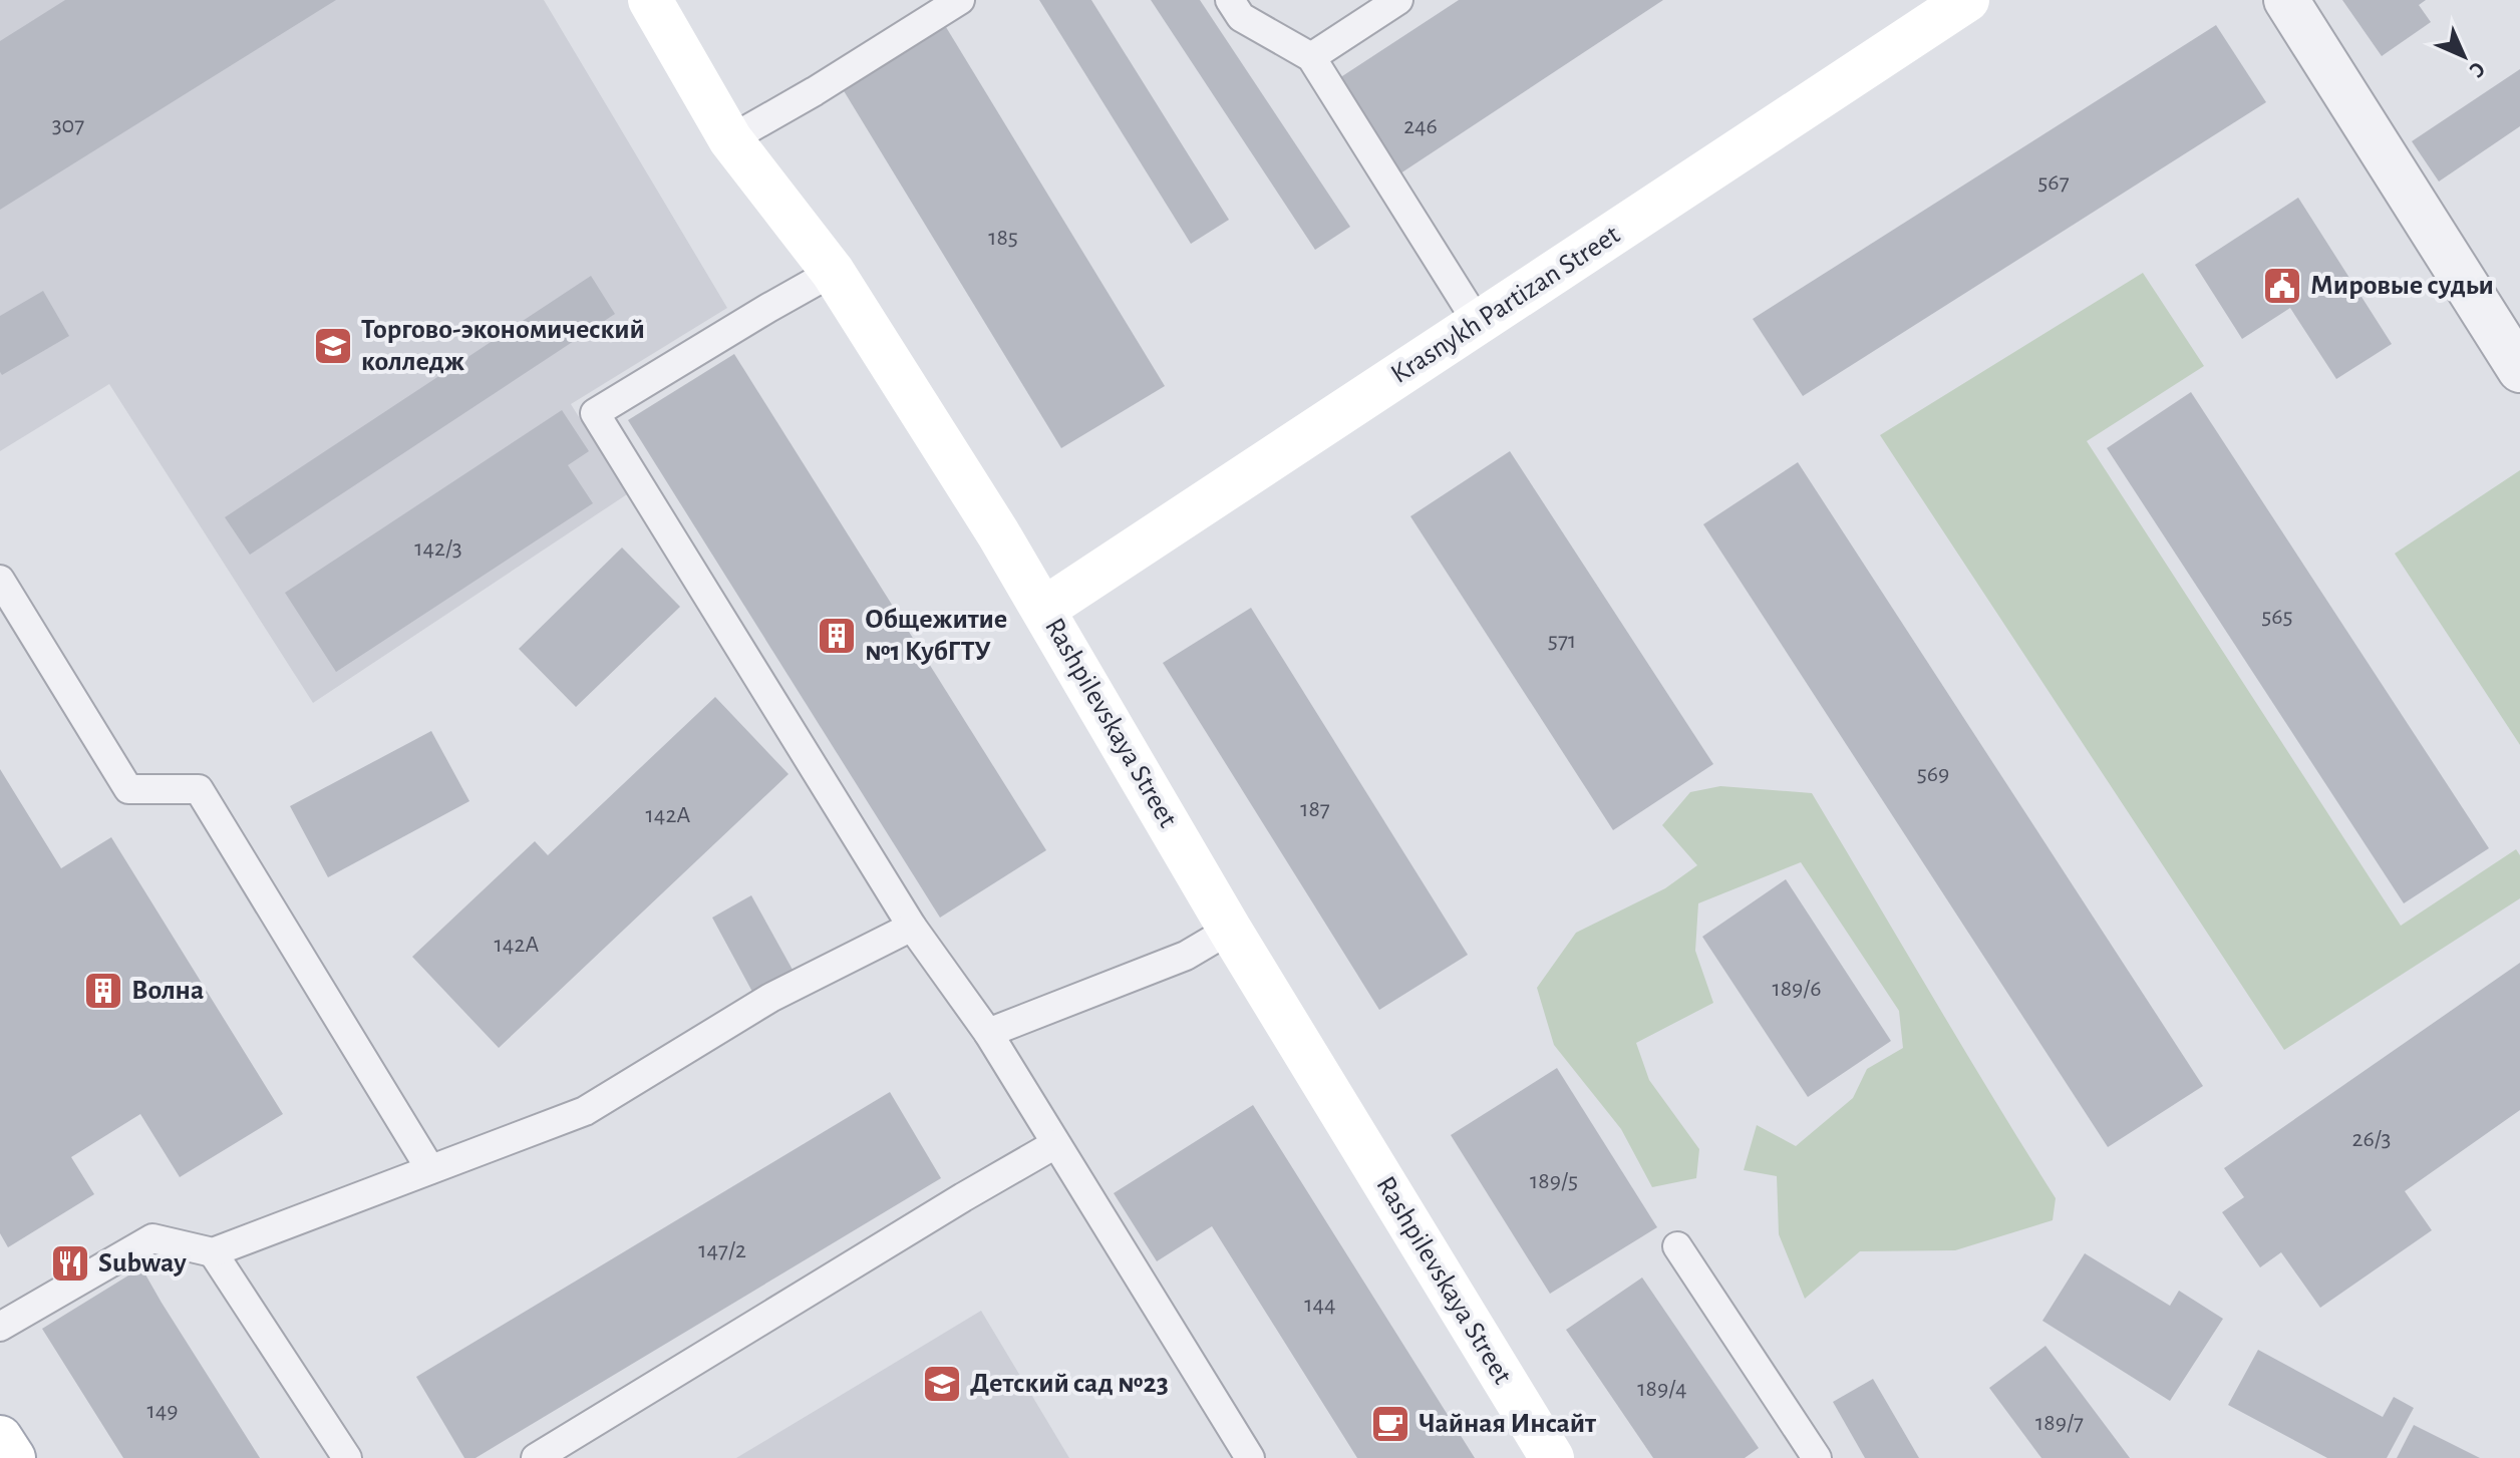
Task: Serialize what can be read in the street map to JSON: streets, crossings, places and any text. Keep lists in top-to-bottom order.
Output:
{
  "streets": {
    "street": ["Krasnykh Partizan Street", "Rashpilevskaya Street"]
  },
  "crossings": [
    ["Krasnykh Partizan Street", "Rashpilevskaya Street"]
  ],
  "places": {
    "public building": ["Мировые судьи"],
    "school or university": ["Торгово-экономический колледж", "Детский сад №23"],
    "building": ["Общежитие №1 КубГТУ", "Волна"],
    "restaurant": ["Subway"],
    "cafe": ["Чайная Инсайт"]
  },
  "house_numbers": [
    "307",
    "246",
    "567",
    "185",
    "142/3",
    "565",
    "571",
    "569",
    "187",
    "142А",
    "142А",
    "189/6",
    "26/3",
    "189/5",
    "147/2",
    "144",
    "189/4",
    "149",
    "189/7"
  ],
  "north": "bottom right"
}
